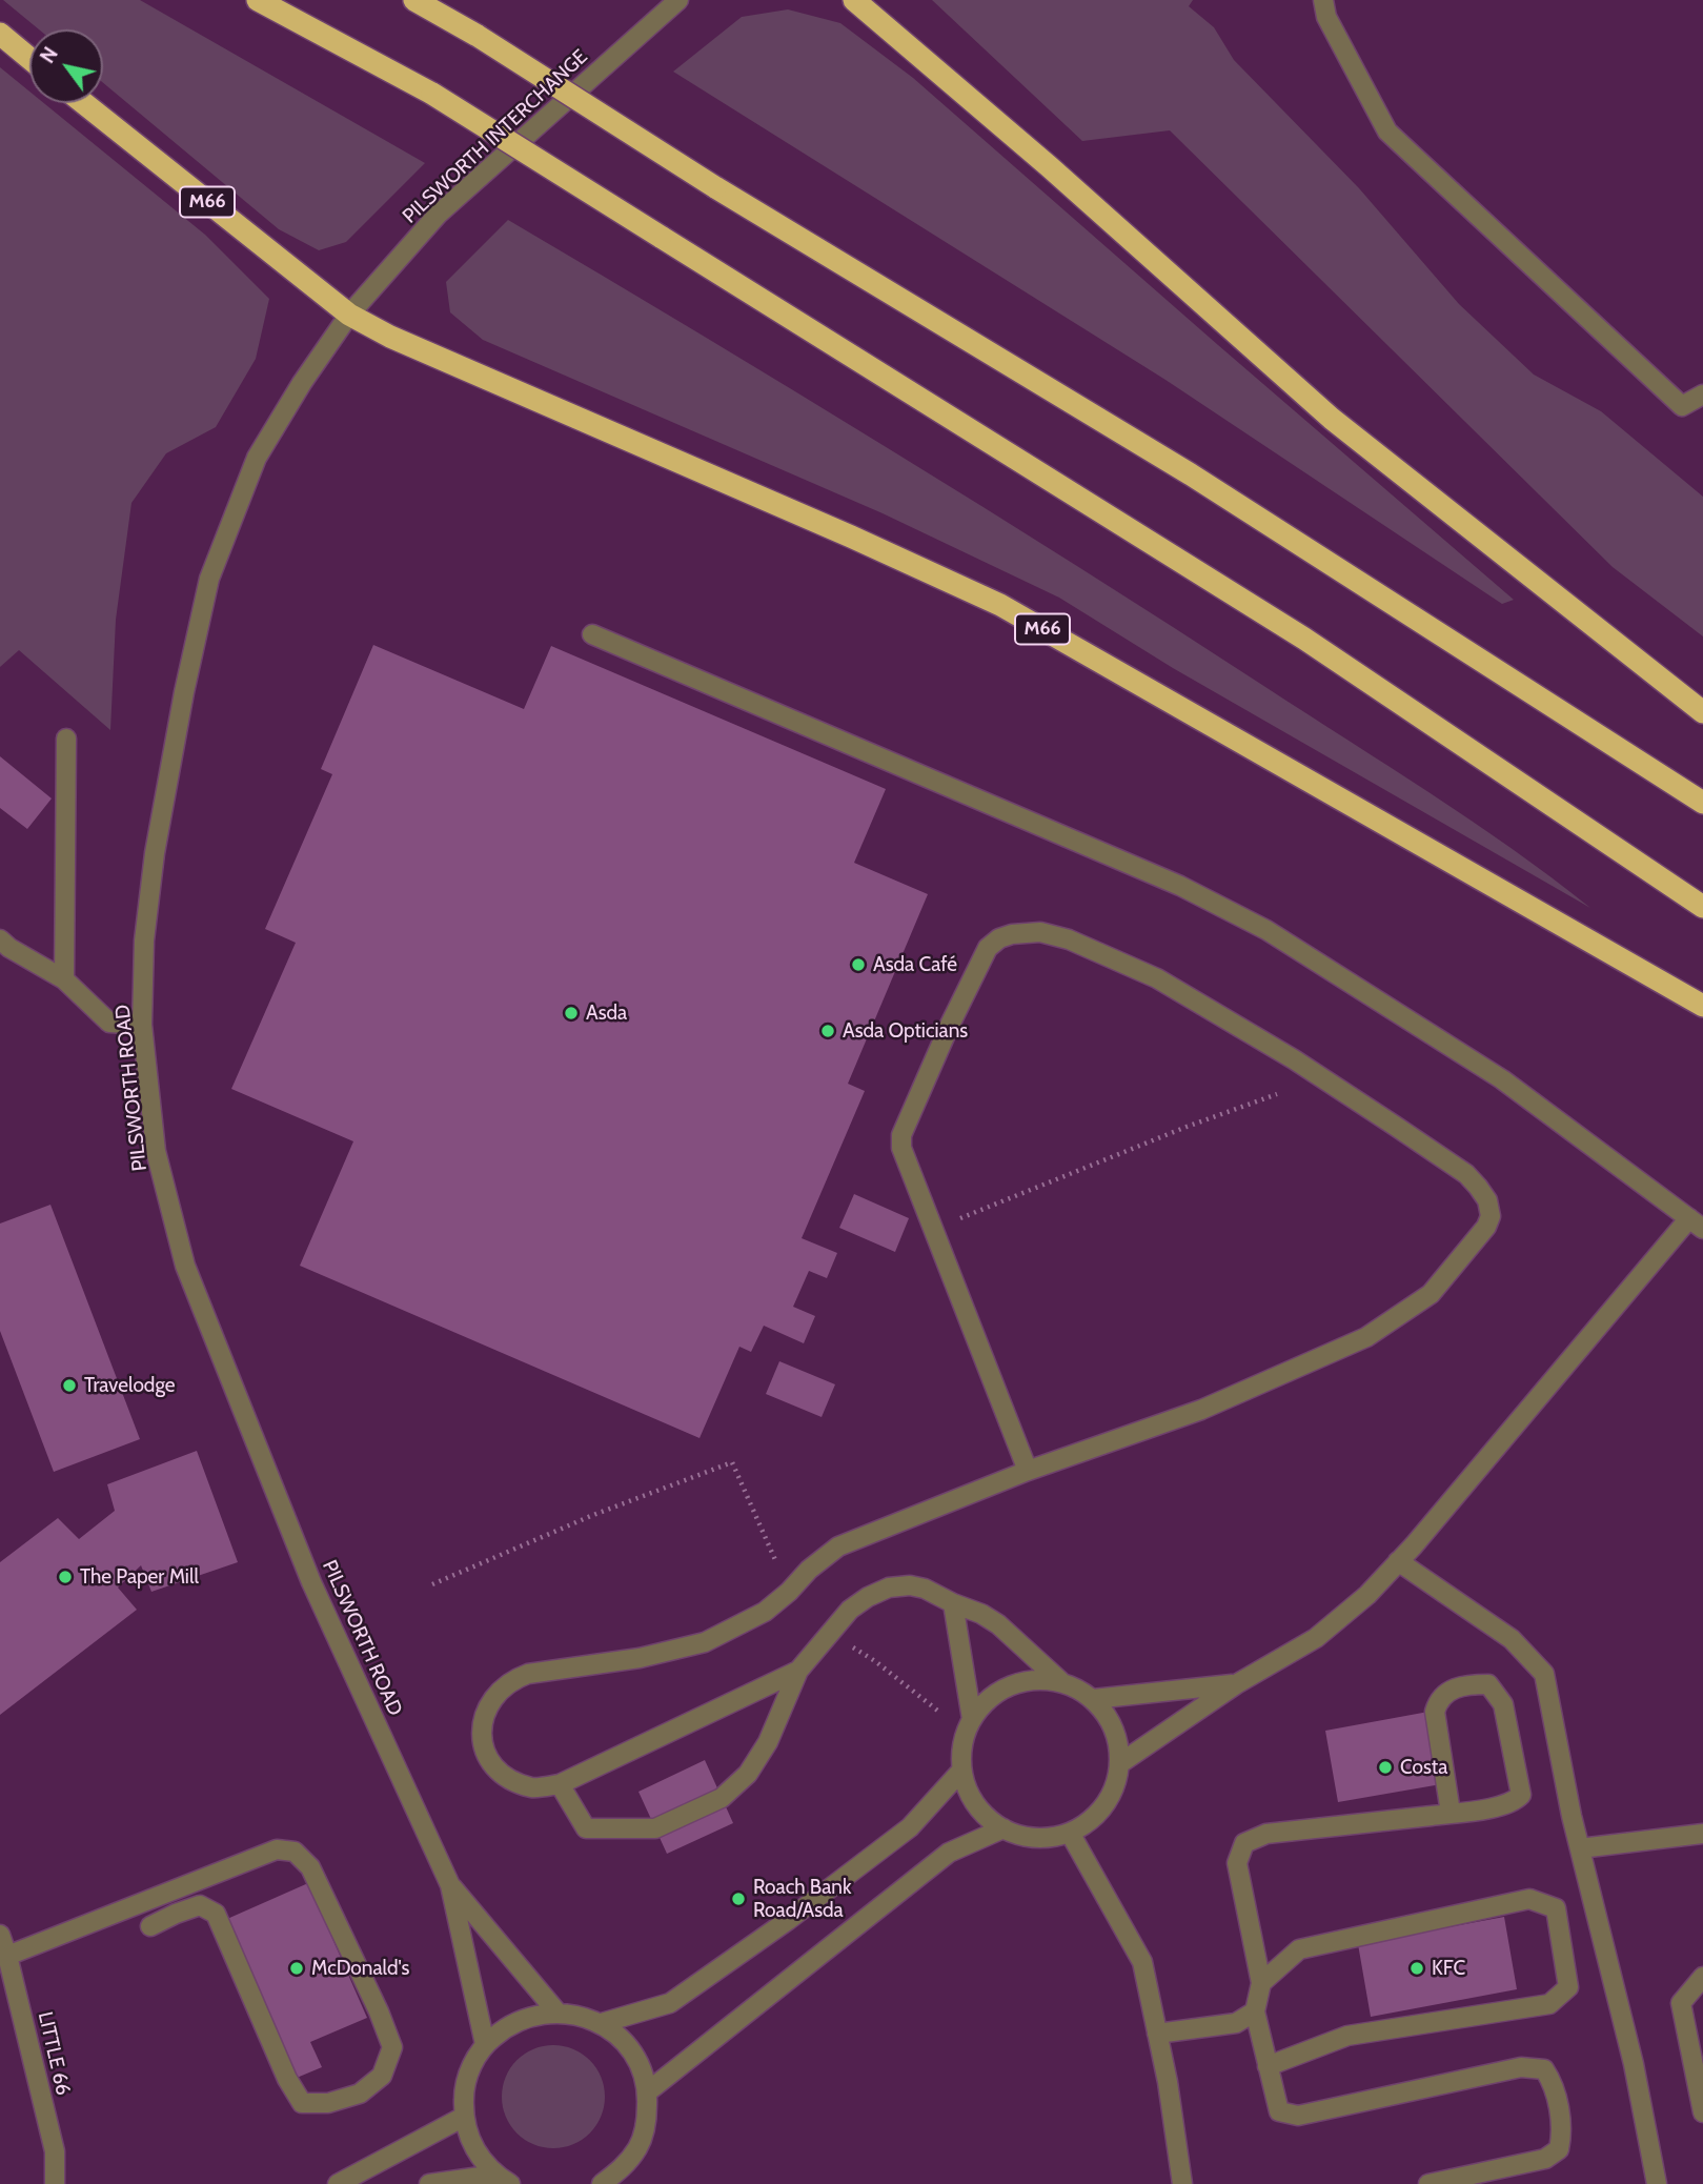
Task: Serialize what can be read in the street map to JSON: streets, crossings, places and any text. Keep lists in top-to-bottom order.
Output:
{
  "streets": {
    "highway": ["M66"],
    "street": ["PILSWORTH INTERCHANGE", "PILSWORTH ROAD", "LITTLE 66"]
  },
  "crossings": [
    ["PILSWORTH INTERCHANGE", "M66"],
    ["PILSWORTH INTERCHANGE", "PILSWORTH ROAD"],
    ["M66", "PILSWORTH ROAD"]
  ],
  "places": [
    "Asda Café",
    "Asda",
    "Asda Opticians",
    "Travelodge",
    "The Paper Mill",
    "Costa",
    "Roach Bank Road/Asda",
    "McDonald's",
    "KFC"
  ],
  "north": "top left"
}
